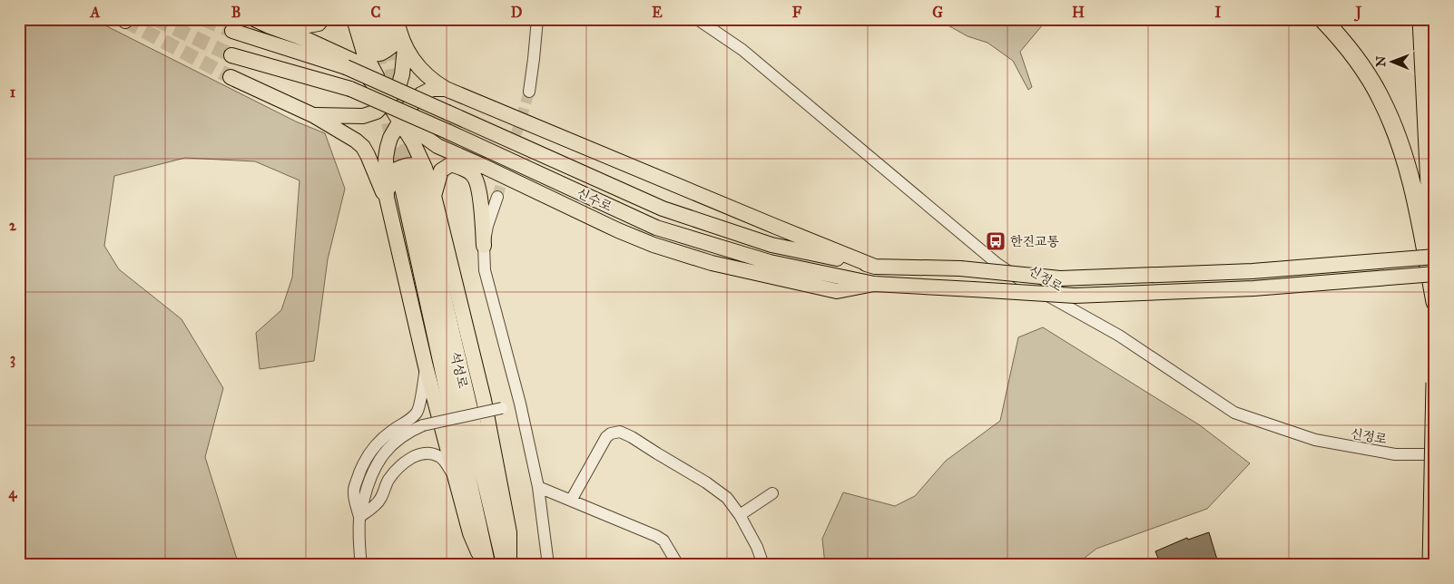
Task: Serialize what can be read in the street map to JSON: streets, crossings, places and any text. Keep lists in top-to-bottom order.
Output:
{
  "streets": {
    "highway": ["석성로"],
    "main road": ["신수로"],
    "street": ["신정로"]
  },
  "places": {
    "bus stop": ["한진교통"]
  },
  "north": "left",
  "grid": {
    "columns": [
      "A",
      "B",
      "C",
      "D",
      "E",
      "F",
      "G",
      "H",
      "I",
      "J"
    ],
    "rows": [
      "1",
      "2",
      "3",
      "4"
    ]
  }
}
